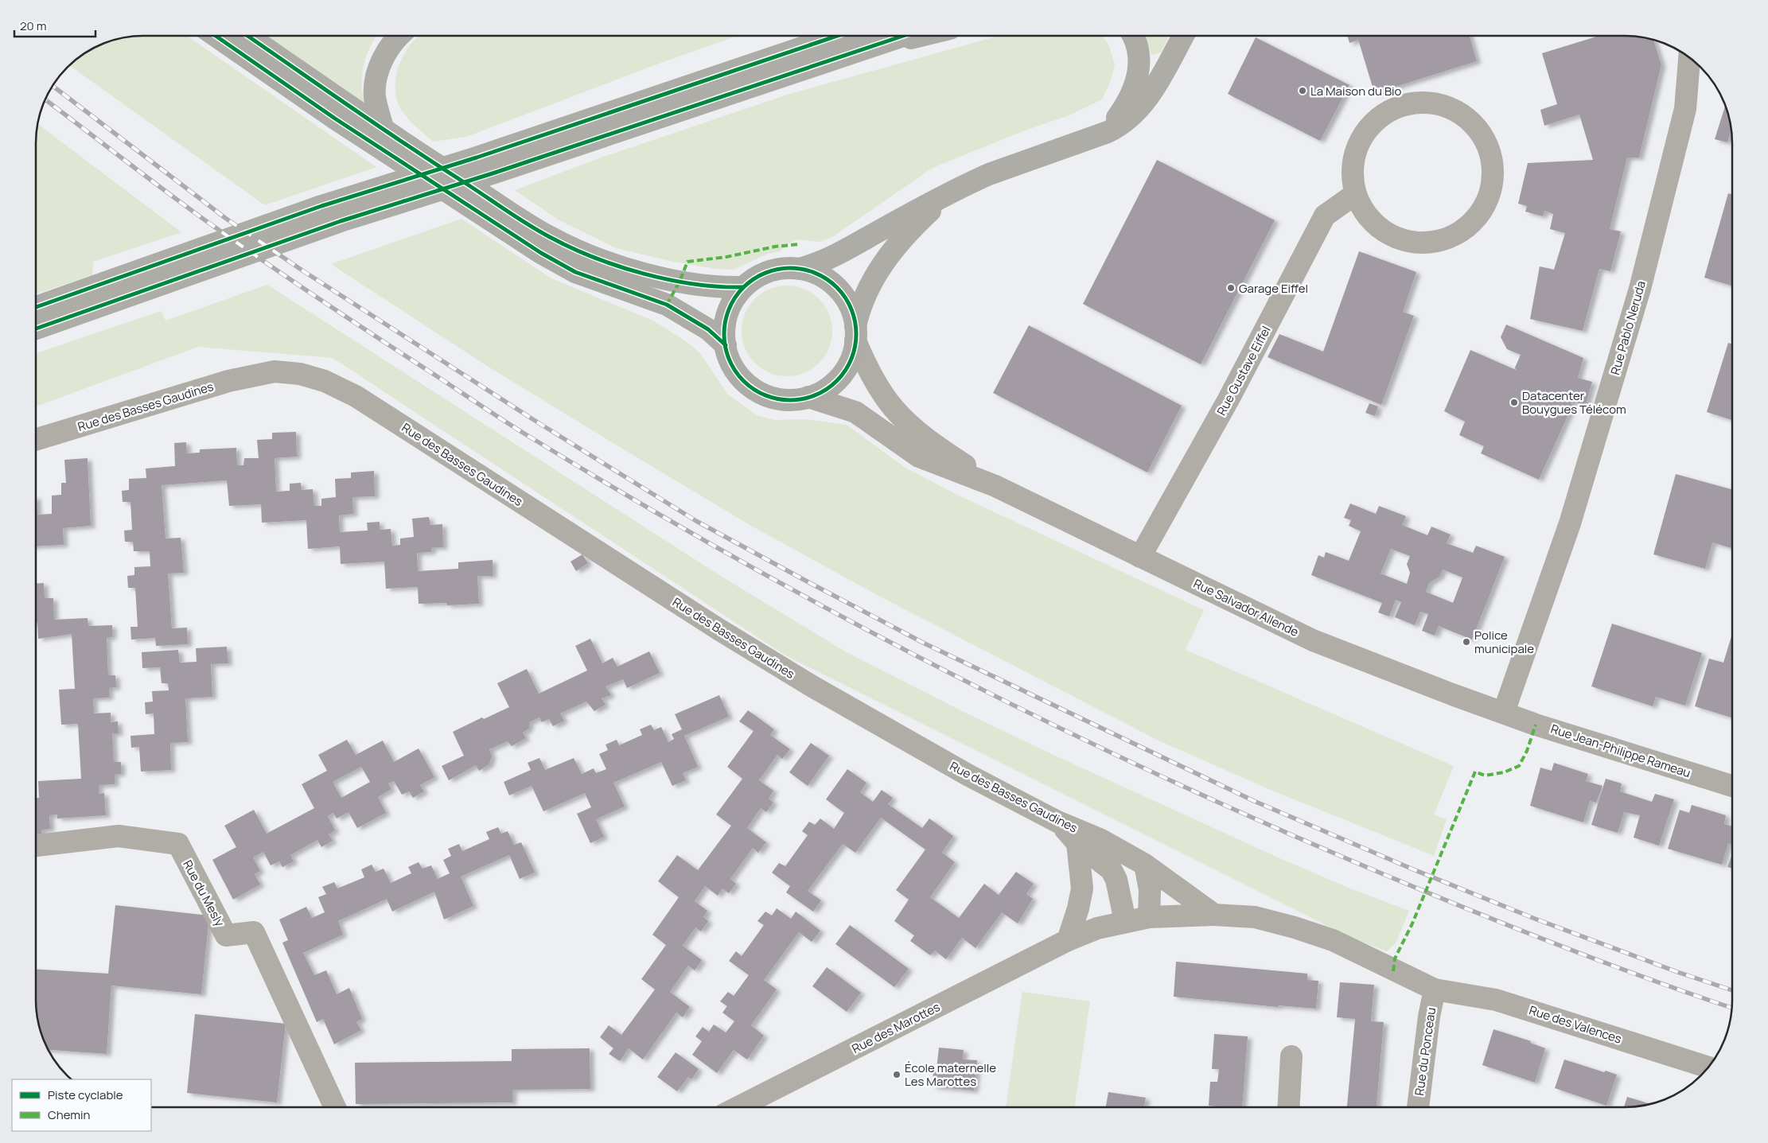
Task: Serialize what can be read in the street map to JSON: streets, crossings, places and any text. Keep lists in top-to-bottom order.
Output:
{
  "streets": {
    "street": [
      "Rue Pablo Neruda",
      "Rue Gustave Eiffel",
      "Rue des Basses Gaudines",
      "Rue Salvador Allende",
      "Rue Jean-Philippe Rameau",
      "Rue du Mesly",
      "Rue des Valences",
      "Rue des Marottes",
      "Rue du Ponceau"
    ]
  },
  "crossings": [
    ["Rue Pablo Neruda", "Rue Salvador Allende"],
    ["Rue Pablo Neruda", "Rue Jean-Philippe Rameau"],
    ["Rue Gustave Eiffel", "Rue Salvador Allende"],
    ["Rue des Basses Gaudines", "Rue des Marottes"],
    ["Rue Salvador Allende", "Rue Jean-Philippe Rameau"],
    ["Rue des Valences", "Rue du Ponceau"]
  ],
  "places": [
    "La Maison du Bio",
    "Garage Eiffel",
    "Datacenter Bouygues Télécom",
    "Police municipale",
    "École maternelle Les Marottes"
  ],
  "legend": ["Piste cyclable", "Chemin"],
  "scale_bar": "20 m"
}
